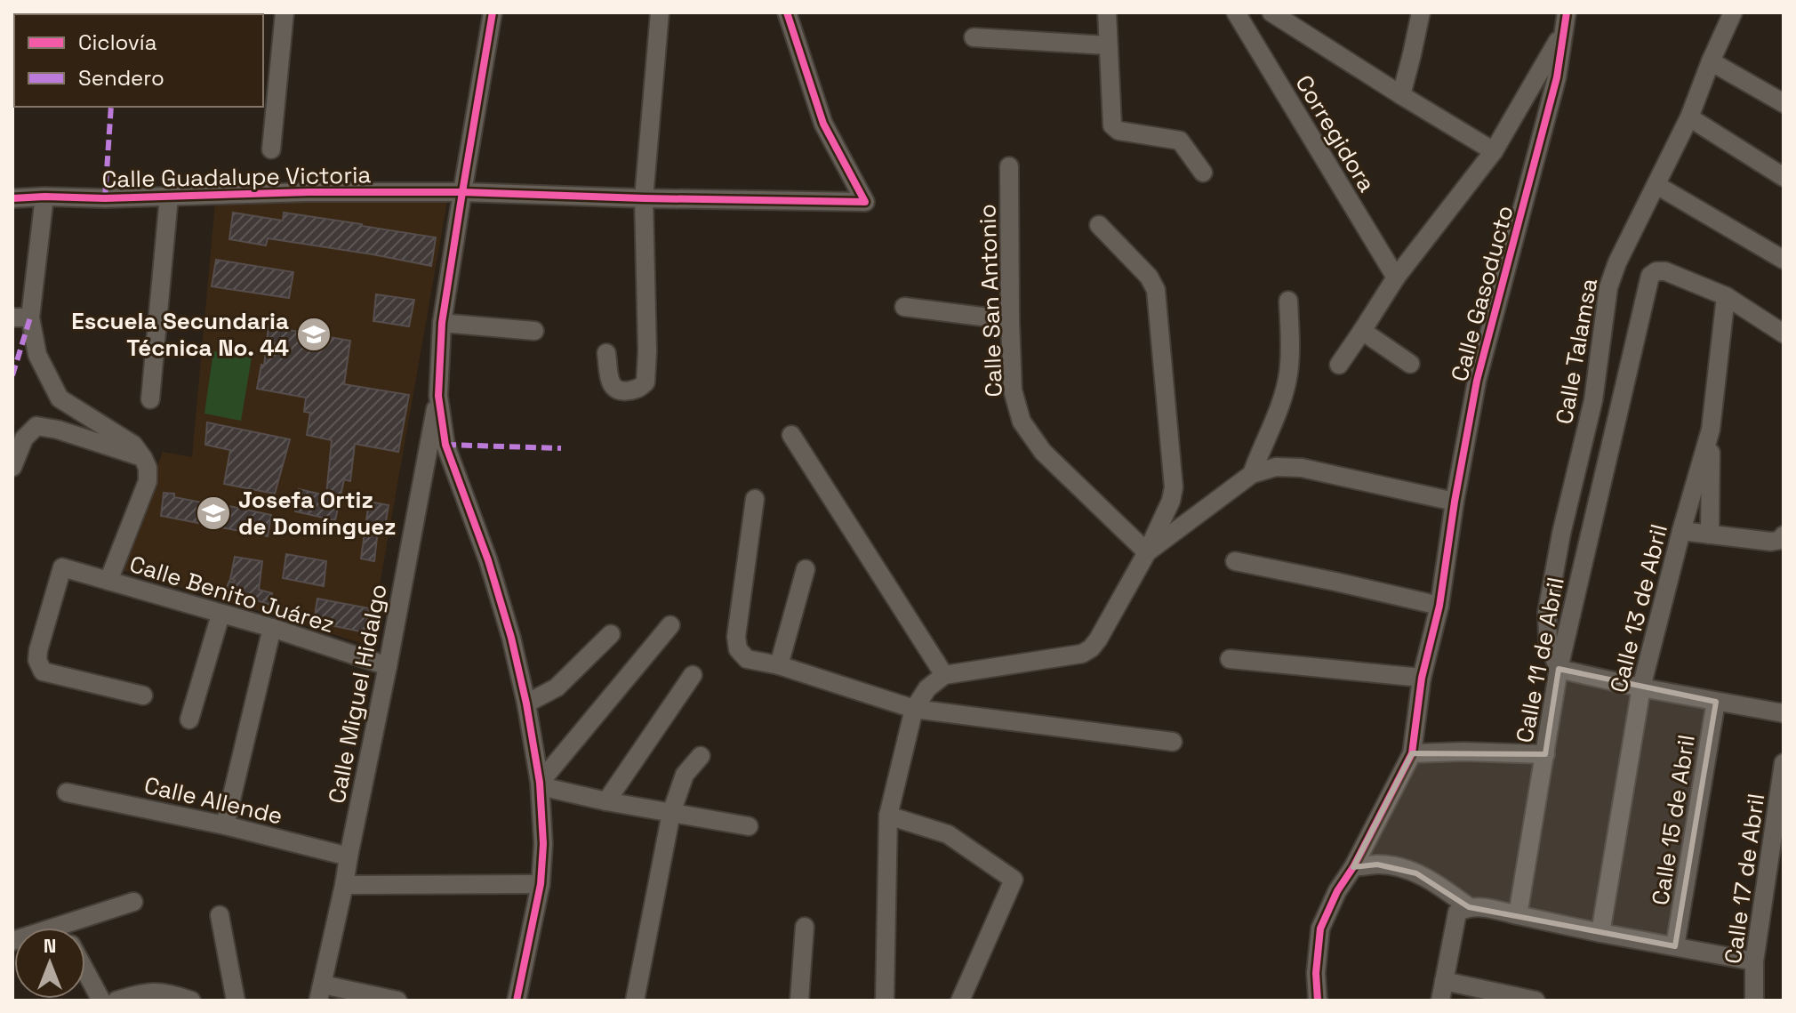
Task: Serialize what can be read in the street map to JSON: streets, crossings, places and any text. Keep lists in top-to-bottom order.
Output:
{
  "streets": {
    "street": [
      "Corregidora",
      "Calle Guadalupe Victoria",
      "Calle Gasoducto",
      "Calle San Antonio",
      "Calle Talamsa",
      "Calle Benito Juárez",
      "Calle 13 de Abril",
      "Calle 11 de Abril",
      "Calle Miguel Hidalgo",
      "Calle Allende",
      "Calle 15 de Abril",
      "Calle 17 de Abril"
    ]
  },
  "crossings": [
    ["Calle Talamsa", "Calle 11 de Abril"],
    ["Calle Benito Juárez", "Calle Miguel Hidalgo"],
    ["Calle 13 de Abril", "Calle 11 de Abril"],
    ["Calle Miguel Hidalgo", "Calle Allende"]
  ],
  "places": {
    "school or university": ["Escuela Secundaria Técnica No. 44", "Josefa Ortiz de Domínguez"]
  },
  "legend": ["Ciclovía", "Sendero"],
  "north": "top"
}
